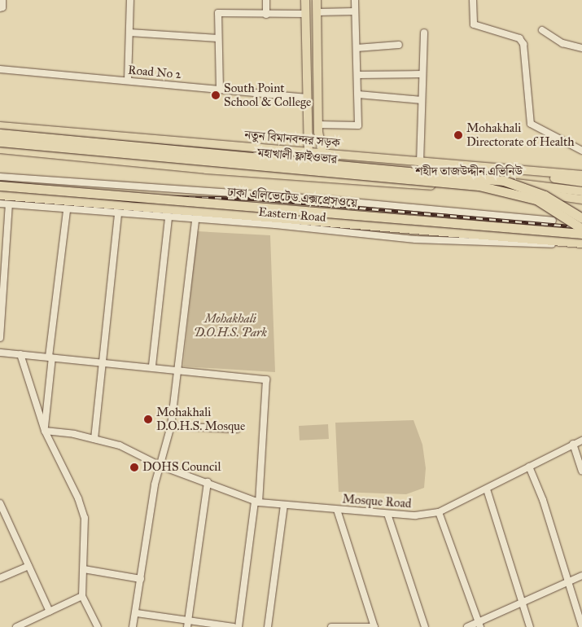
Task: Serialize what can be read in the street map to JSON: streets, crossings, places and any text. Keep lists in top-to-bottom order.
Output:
{
  "streets": {
    "highway": ["মহাখালী ফ্লাইওভার", "ঢাকা এলিভেটেড এক্সপ্রেসওয়ে"],
    "main road": ["নতুন বিমানবন্দর সড়ক", "শহীদ তাজউদ্দীন এভিনিউ"],
    "street": ["Road No 2", "Eastern Road", "Mosque Road"]
  },
  "crossings": [
    ["ঢাকা এলিভেটেড এক্সপ্রেসওয়ে", "Eastern Road"]
  ],
  "parks": ["Mohakhali D.O.H.S. Park"],
  "places": [
    "South Point School & College",
    "Mohakhali Directorate of Health",
    "Mohakhali D.O.H.S. Mosque",
    "DOHS Council"
  ]
}
